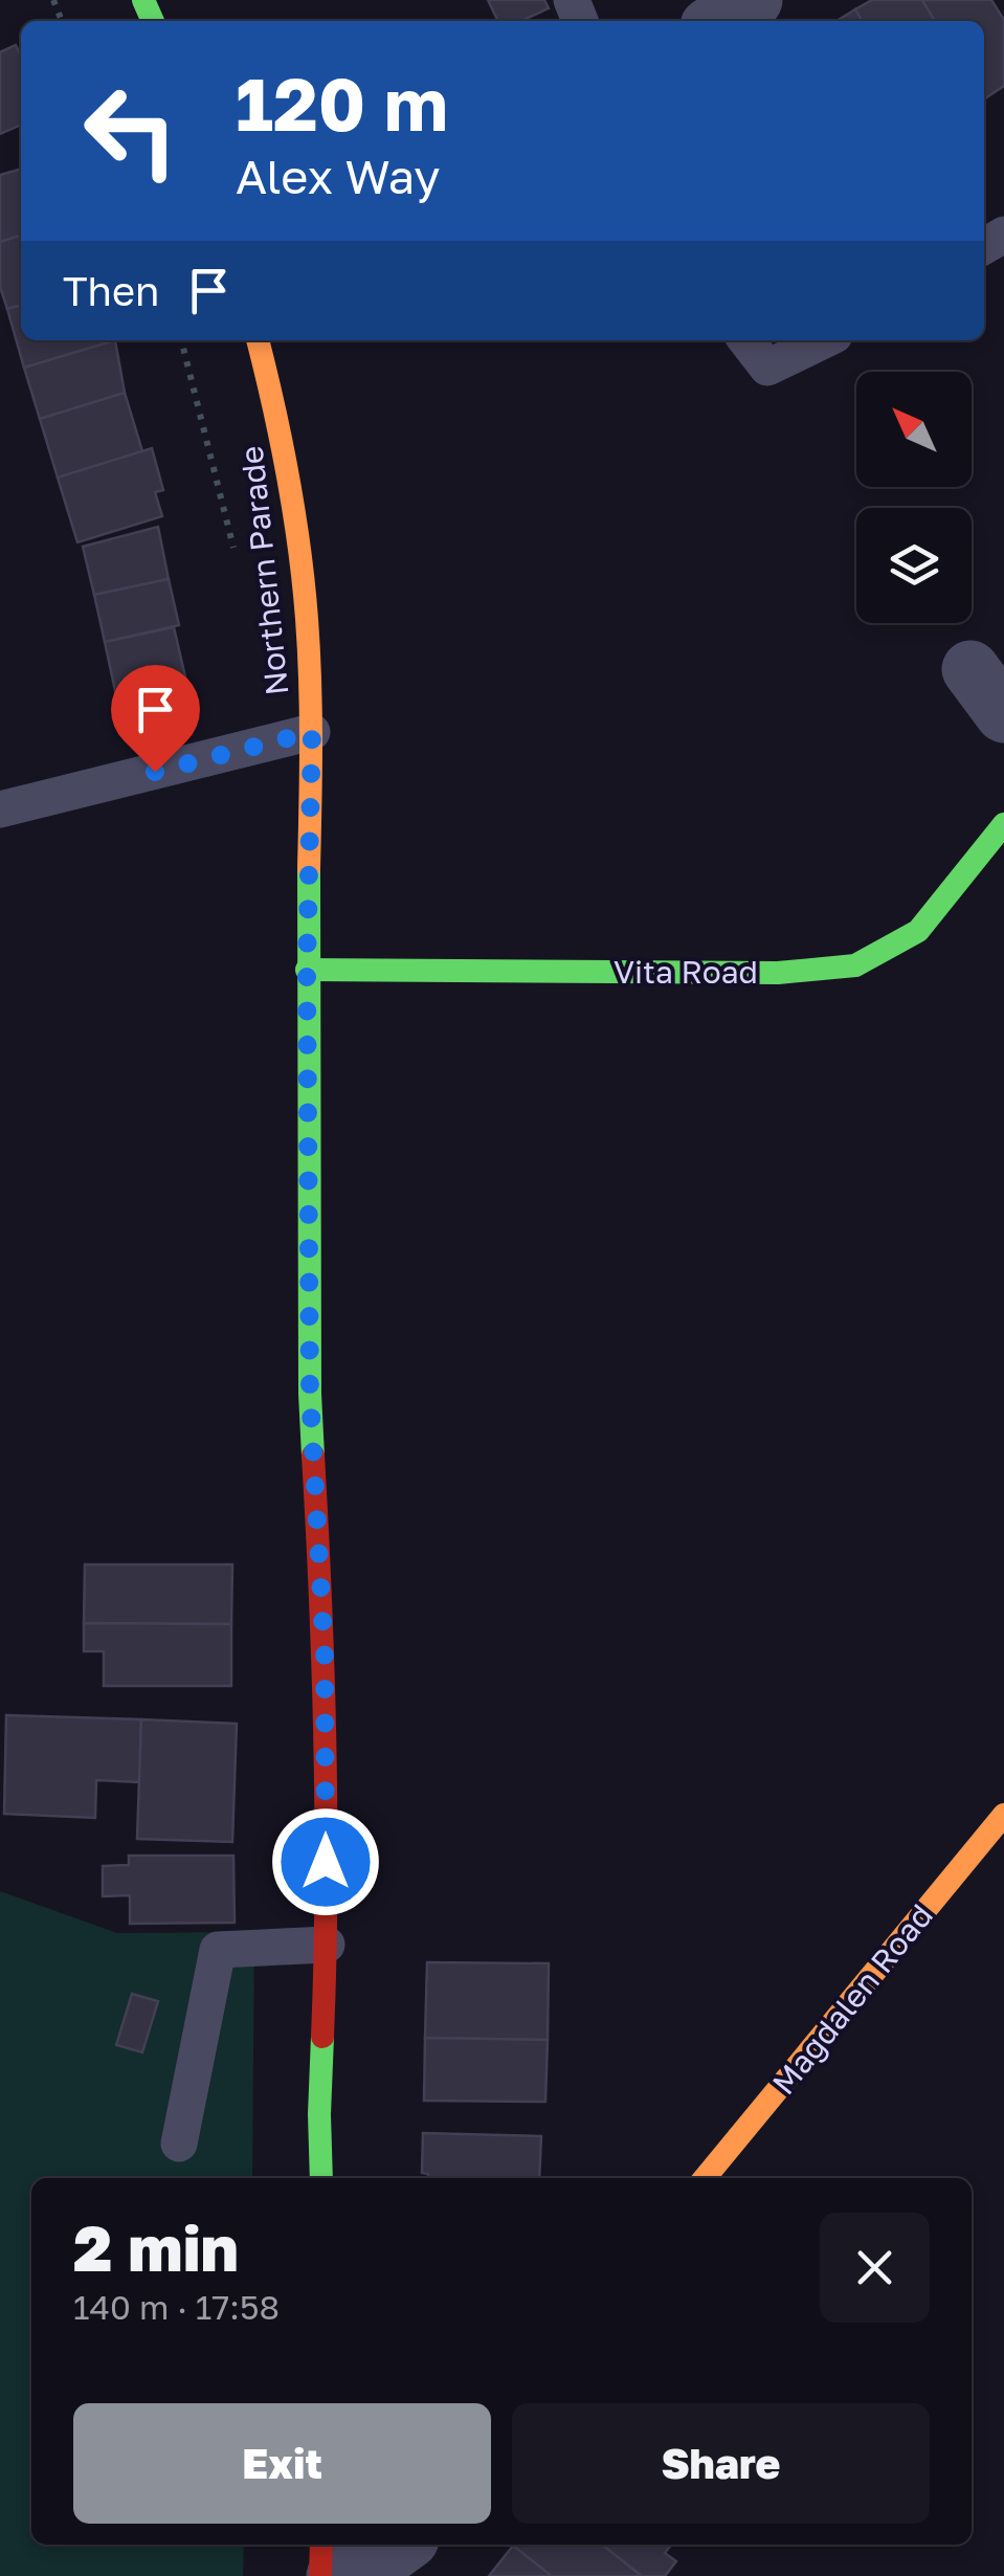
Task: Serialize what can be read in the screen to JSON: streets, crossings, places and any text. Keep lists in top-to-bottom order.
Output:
{
  "streets": {
    "main road": ["Northern Parade", "Vita Road", "Magdalen Road"]
  },
  "crossings": [
    ["Northern Parade", "Vita Road"]
  ],
  "north": "top left",
  "page": {
    "turn": ["120 m", "Alex Way"],
    "then": "Then",
    "heading": ["2 min", "140 m · 17:58"],
    "buttons": ["Exit", "Share"]
  }
}
